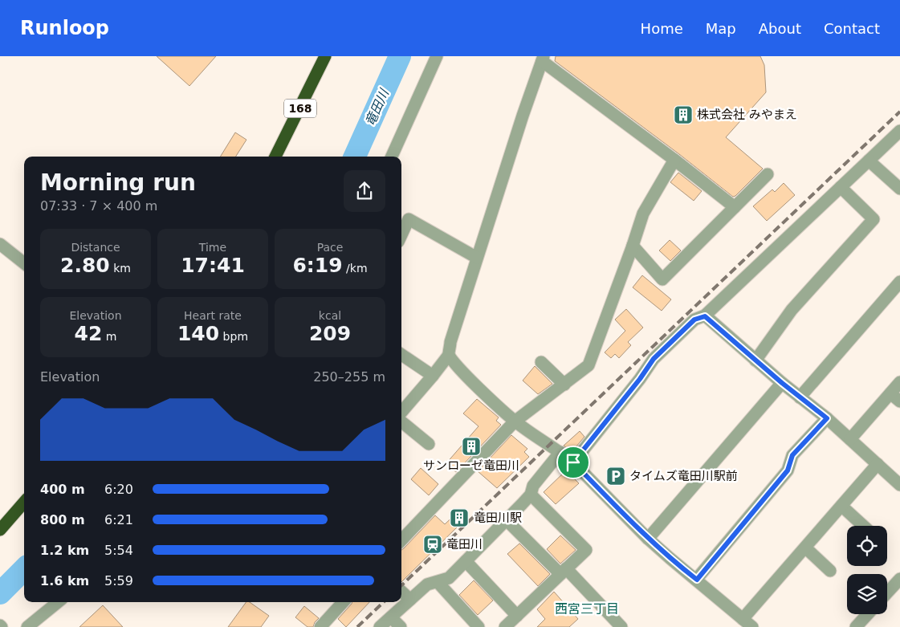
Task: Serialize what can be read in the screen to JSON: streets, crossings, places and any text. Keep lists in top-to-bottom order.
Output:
{
  "streets": {
    "highway": ["168"]
  },
  "districts": ["西宮三丁目"],
  "water": ["竜田川"],
  "places": {
    "building": ["株式会社 みやまえ", "サンローゼ竜田川", "竜田川駅"],
    "parking": ["タイムズ竜田川駅前"],
    "station": ["竜田川"]
  },
  "page": {
    "header": "Runloop",
    "nav": [
      "Home",
      "Map",
      "About",
      "Contact"
    ],
    "heading": ["Morning run", "07:33 · 7 × 400 m"],
    "stats": [
      ["Distance", "2.80 km"],
      ["Time", "17:41"],
      ["Pace", "6:19 /km"],
      ["Elevation", "42 m"],
      ["Heart rate", "140 bpm"],
      ["kcal", "209"]
    ],
    "chart": ["Elevation", "250–255 m"],
    "list": [
      {
        "name": "400 m",
        "note": "6:20"
      },
      {
        "name": "800 m",
        "note": "6:21"
      },
      {
        "name": "1.2 km",
        "note": "5:54"
      },
      {
        "name": "1.6 km",
        "note": "5:59"
      }
    ]
  }
}
